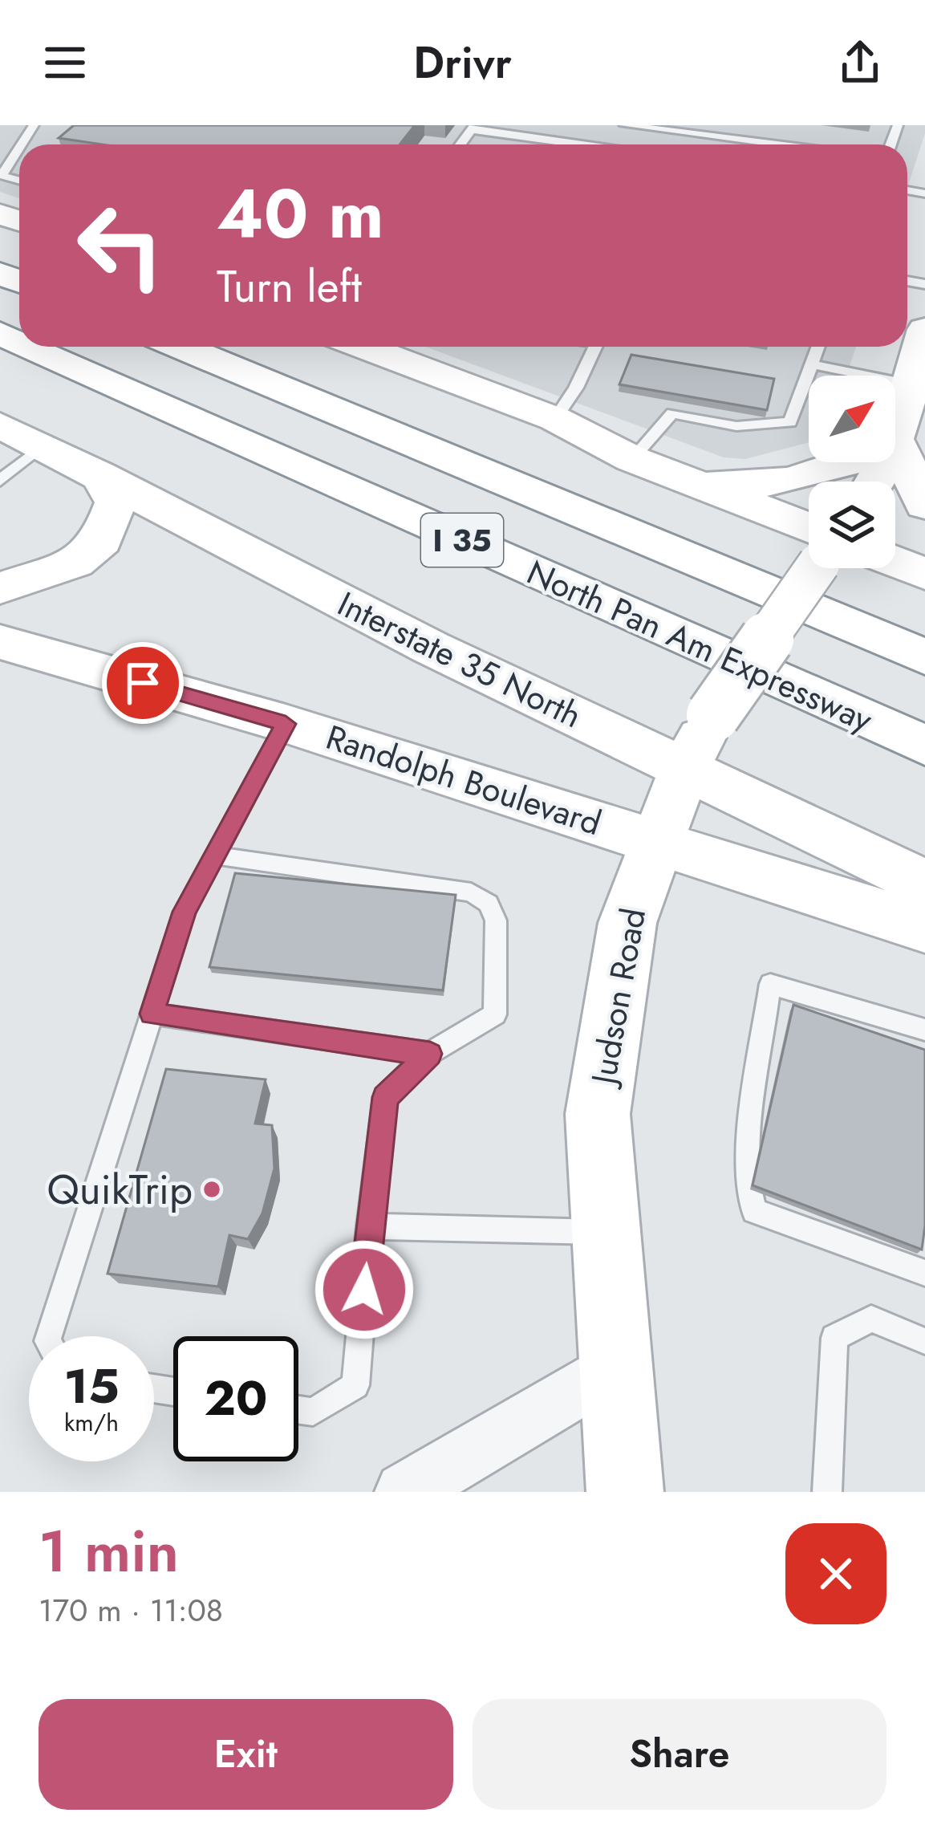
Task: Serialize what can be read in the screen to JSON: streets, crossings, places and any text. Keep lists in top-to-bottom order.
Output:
{
  "streets": {
    "main road": [
      "I 35",
      "North Pan Am Expressway",
      "Interstate 35 North",
      "Randolph Boulevard",
      "Judson Road"
    ]
  },
  "crossings": [
    ["Interstate 35 North", "Judson Road"],
    ["Randolph Boulevard", "Judson Road"]
  ],
  "places": ["QuikTrip"],
  "north": "top right",
  "page": {
    "header": "Drivr",
    "turn": ["40 m", "Turn left"],
    "speed": "15 km/h",
    "limit": "20",
    "heading": ["1 min", "170 m · 11:08"],
    "buttons": ["Exit", "Share"]
  }
}
